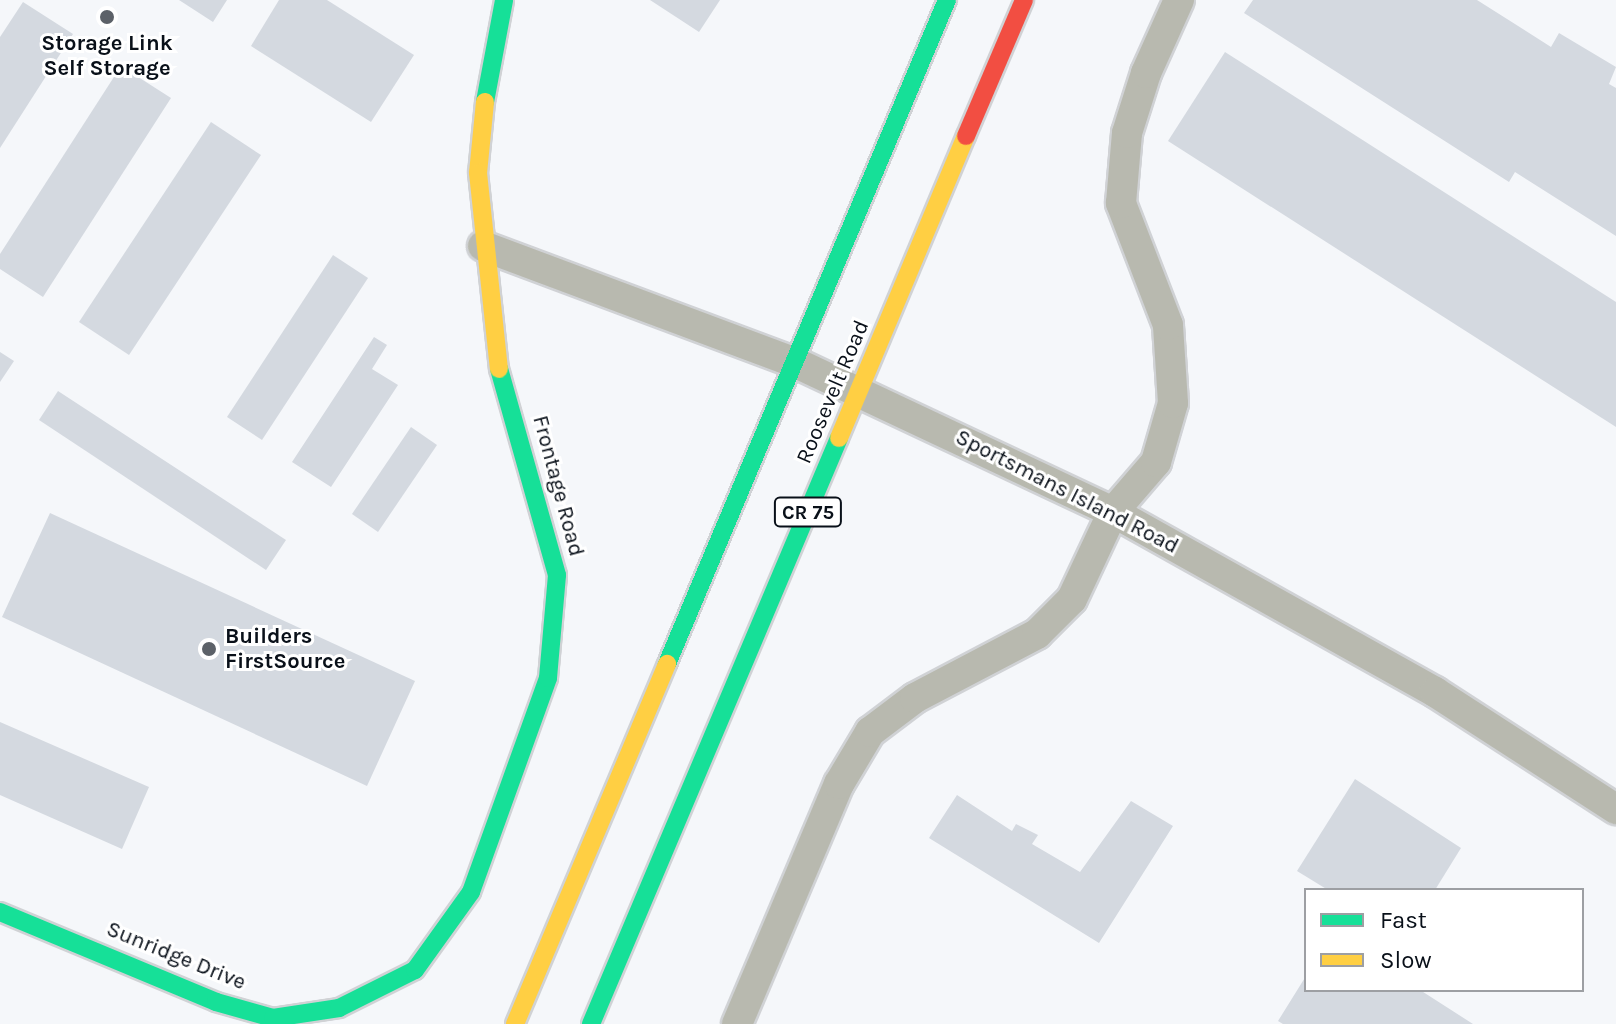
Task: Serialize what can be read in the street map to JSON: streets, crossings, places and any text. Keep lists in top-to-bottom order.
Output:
{
  "streets": {
    "main road": [
      "Roosevelt Road",
      "Frontage Road",
      "CR 75",
      "Sunridge Drive"
    ],
    "street": ["Sportsmans Island Road"]
  },
  "crossings": [
    ["Roosevelt Road", "Sportsmans Island Road"],
    ["Frontage Road", "Sportsmans Island Road"],
    ["Frontage Road", "Sunridge Drive"],
    ["Sportsmans Island Road", "CR 75"]
  ],
  "places": ["Storage Link Self Storage", "Builders FirstSource"],
  "legend": ["Fast", "Slow"]
}
